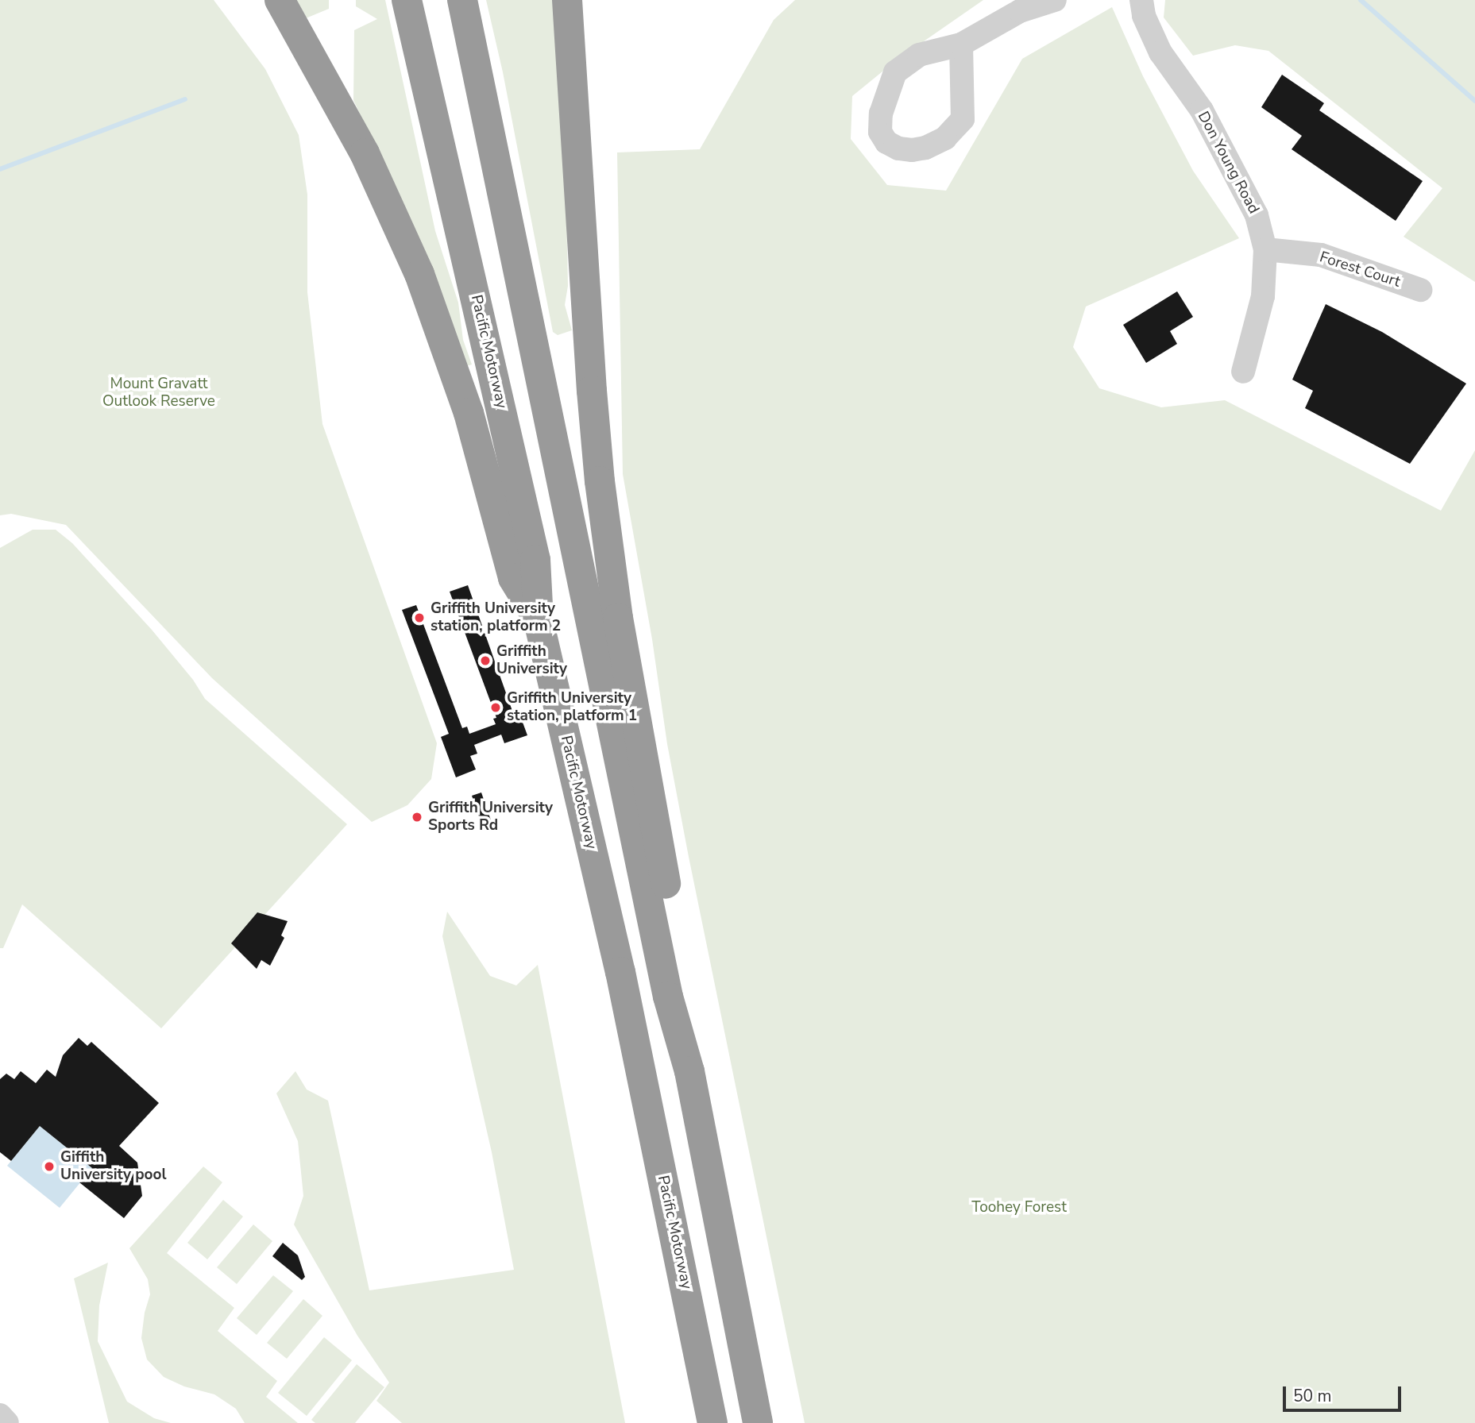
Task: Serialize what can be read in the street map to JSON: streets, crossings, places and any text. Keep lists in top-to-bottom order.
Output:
{
  "streets": {
    "highway": ["Pacific Motorway"],
    "street": ["Don Young Road", "Forest Court"]
  },
  "crossings": [
    ["Don Young Road", "Forest Court"]
  ],
  "parks": ["Mount Gravatt Outlook Reserve", "Toohey Forest"],
  "places": [
    "Griffith University station, platform 2",
    "Griffith University",
    "Griffith University station, platform 1",
    "Griffith University Sports Rd",
    "Giffith University pool"
  ],
  "scale_bar": "50 m"
}
